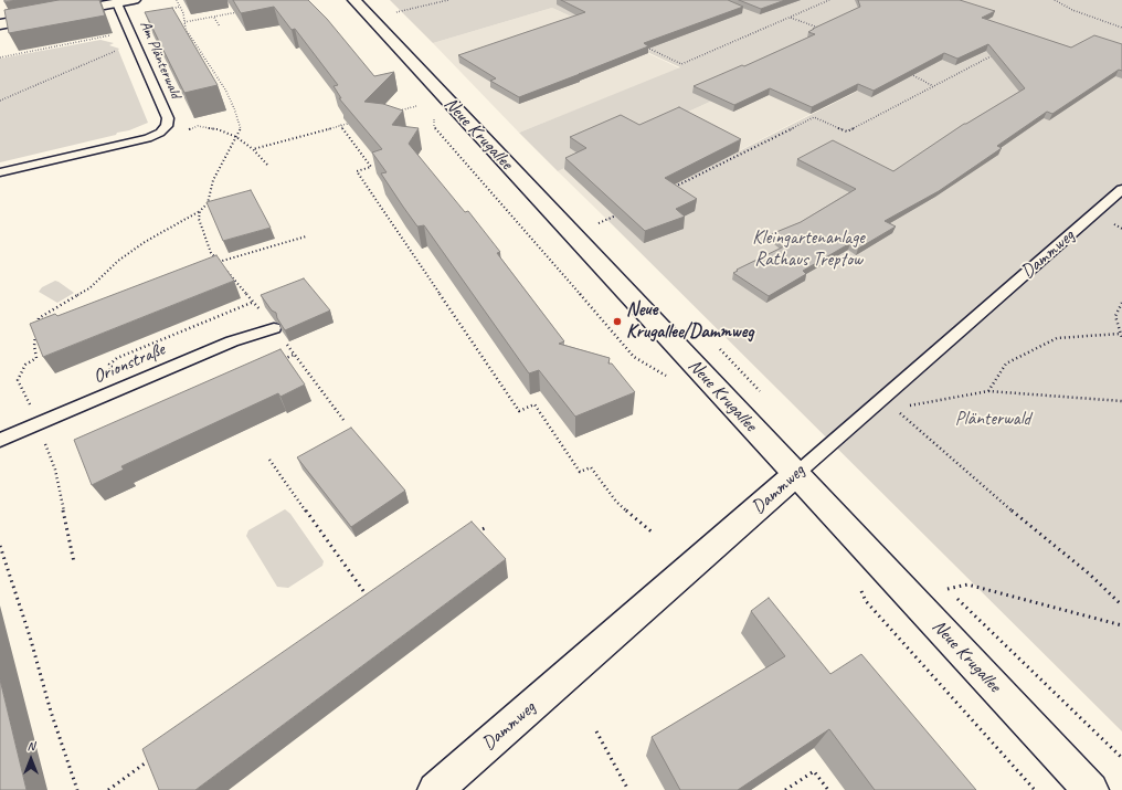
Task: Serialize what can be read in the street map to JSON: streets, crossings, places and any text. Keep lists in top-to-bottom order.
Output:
{
  "streets": {
    "street": ["Am Plänterwald", "Neue Krugallee", "Dammweg"],
    "lane": ["Orionstraße"]
  },
  "crossings": [
    ["Neue Krugallee", "Dammweg"]
  ],
  "parks": ["Kleingartenanlage Rathaus Treptow", "Plänterwald"],
  "places": ["Neue Krugallee/Dammweg"],
  "north": "top"
}
